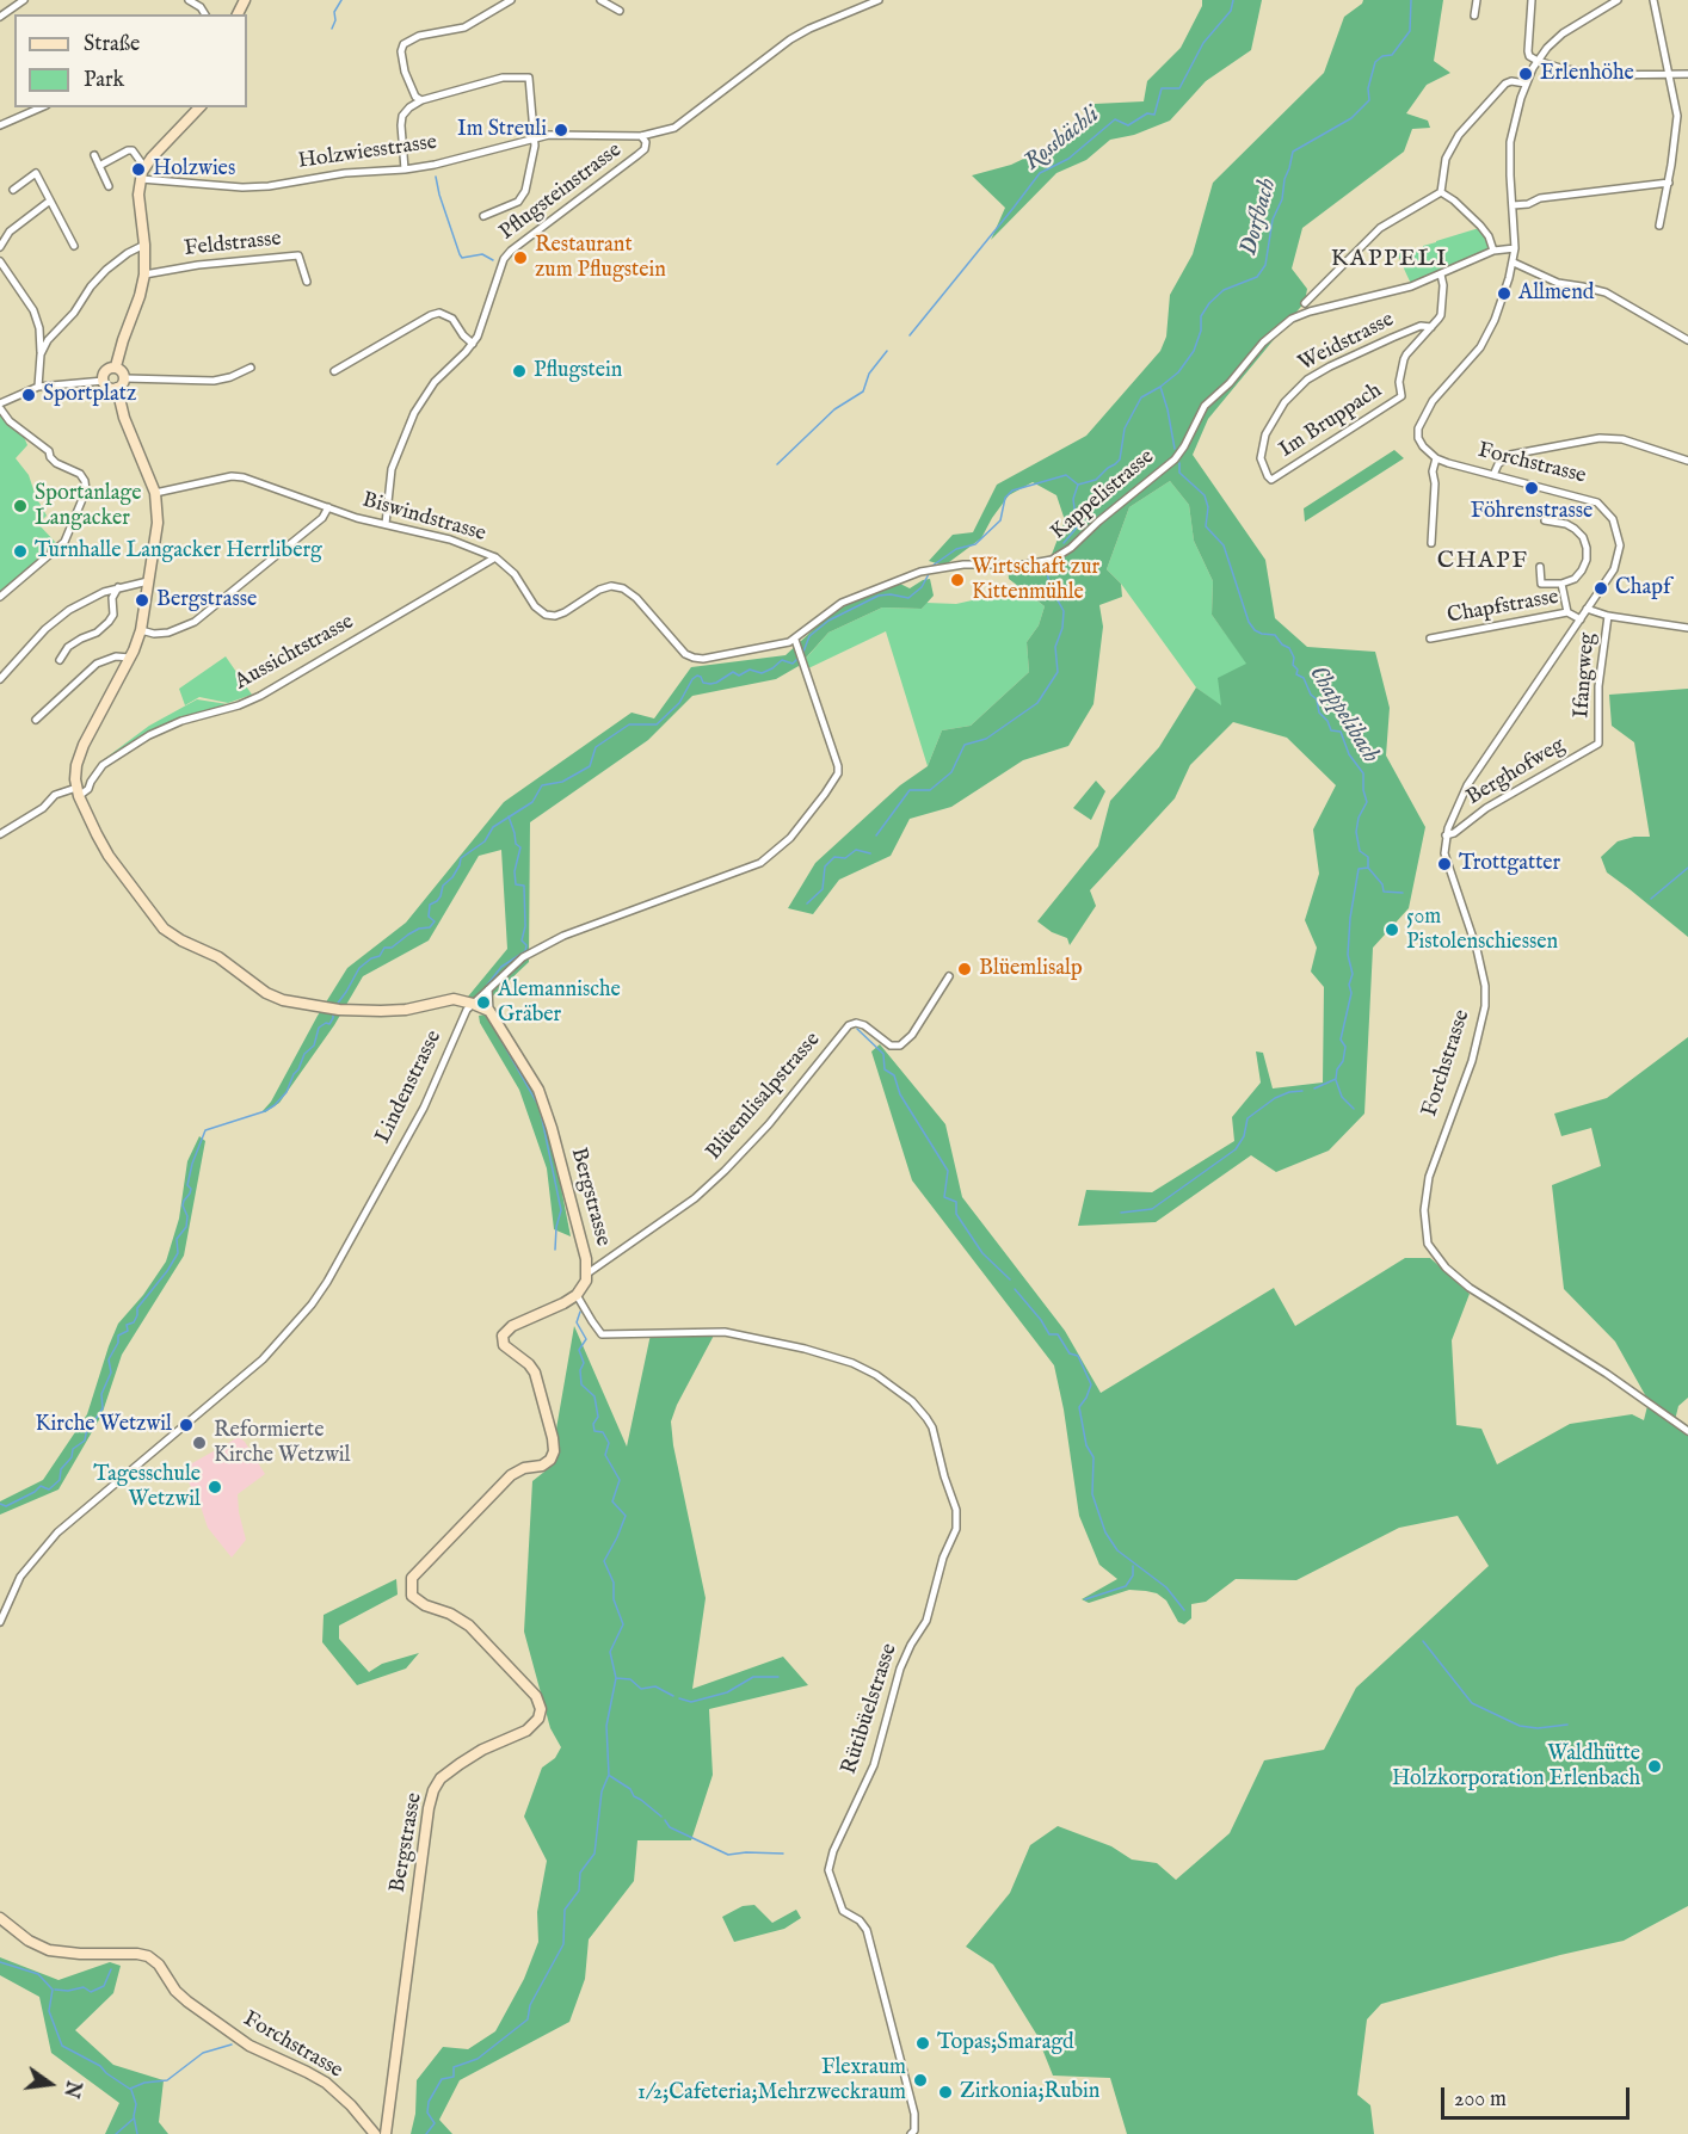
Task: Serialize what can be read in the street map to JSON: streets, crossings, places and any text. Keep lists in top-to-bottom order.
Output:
{
  "streets": {
    "street": [
      "Holzwiesstrasse",
      "Pflugsteinstrasse",
      "Feldstrasse",
      "Weidstrasse",
      "Im Bruppach",
      "Forchstrasse",
      "Kappelistrasse",
      "Biswindstrasse",
      "Chapfstrasse",
      "Aussichtstrasse",
      "Ifangweg",
      "Berghofweg",
      "Lindenstrasse",
      "Blüemlisalpstrasse",
      "Bergstrasse",
      "Rütibüelstrasse"
    ]
  },
  "crossings": [
    ["Holzwiesstrasse", "Pflugsteinstrasse"],
    ["Pflugsteinstrasse", "Biswindstrasse"],
    ["Weidstrasse", "Im Bruppach"],
    ["Im Bruppach", "Kappelistrasse"],
    ["Forchstrasse", "Chapfstrasse"],
    ["Forchstrasse", "Berghofweg"],
    ["Kappelistrasse", "Biswindstrasse"],
    ["Kappelistrasse", "Lindenstrasse"],
    ["Biswindstrasse", "Aussichtstrasse"],
    ["Biswindstrasse", "Lindenstrasse"],
    ["Ifangweg", "Berghofweg"],
    ["Blüemlisalpstrasse", "Bergstrasse"],
    ["Bergstrasse", "Rütibüelstrasse"]
  ],
  "districts": ["KAPPELI", "CHAPF"],
  "water": ["Rossbächli", "Dorfbach", "Chappelibach"],
  "places": [
    "Erlenhöhe",
    "Im Streuli",
    "Holzwies",
    "Restaurant zum Pflugstein",
    "Allmend",
    "Pflugstein",
    "Sportplatz",
    "Föhrenstrasse",
    "Sportanlage Langacker",
    "Turnhalle Langacker Herrliberg",
    "Wirtschaft zur Kittenmühle",
    "Chapf",
    "Bergstrasse",
    "Trottgatter",
    "50m Pistolenschiessen",
    "Blüemlisalp",
    "Alemannische Gräber",
    "Kirche Wetzwil",
    "Reformierte Kirche Wetzwil",
    "Tagesschule Wetzwil",
    "Waldhütte Holzkorporation Erlenbach",
    "Topas;Smaragd",
    "Flexraum 1/2;Cafeteria;Mehrzweckraum",
    "Zirkonia;Rubin"
  ],
  "legend": ["Straße", "Park"],
  "scale_bar": "200 m",
  "north": "right"
}
